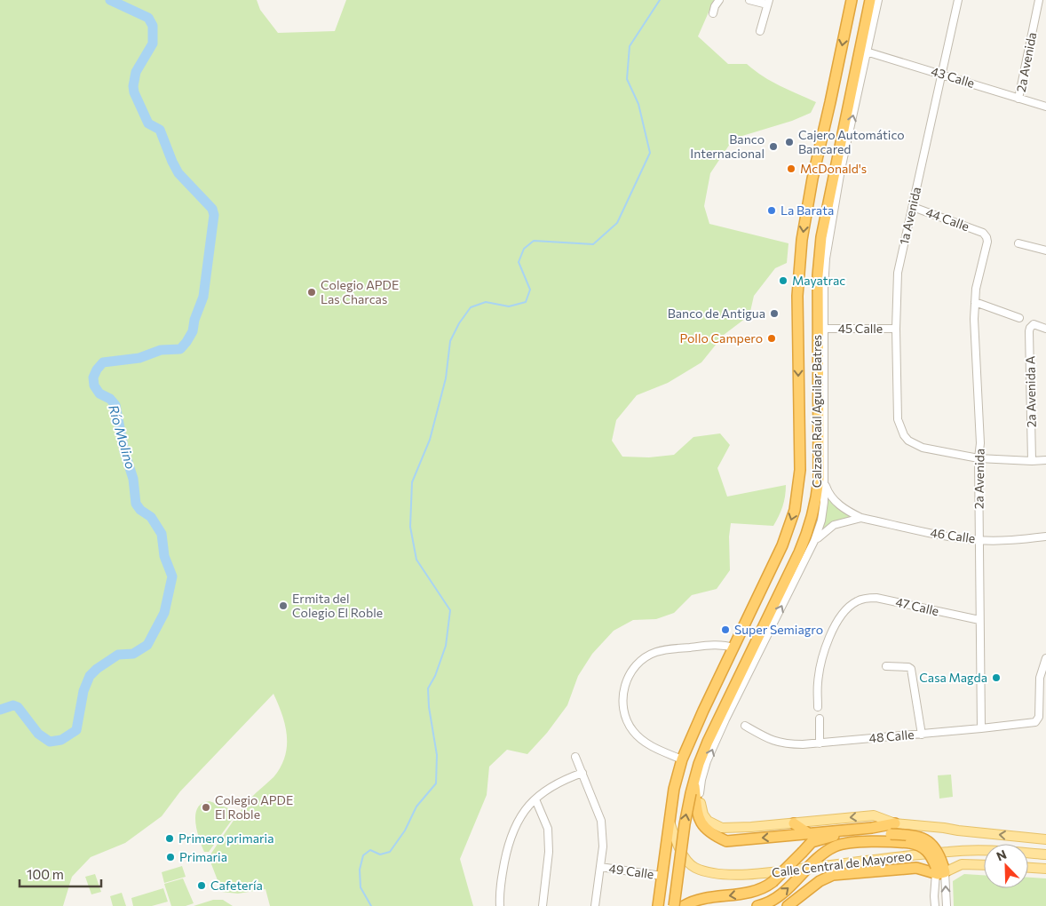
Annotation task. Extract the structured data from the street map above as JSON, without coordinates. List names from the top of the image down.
{
  "streets": {
    "highway": ["Calzada Raúl Aguilar Batres"],
    "main road": ["Calle Central de Mayoreo"],
    "street": [
      "2a Avenida",
      "43 Calle",
      "1a Avenida",
      "44 Calle",
      "45 Calle",
      "2a Avenida A",
      "46 Calle",
      "47 Calle",
      "48 Calle",
      "49 Calle"
    ]
  },
  "crossings": [
    ["2a Avenida", "43 Calle"],
    ["2a Avenida", "1a Avenida"],
    ["2a Avenida", "44 Calle"],
    ["2a Avenida", "46 Calle"],
    ["2a Avenida", "47 Calle"],
    ["2a Avenida", "48 Calle"],
    ["43 Calle", "1a Avenida"],
    ["43 Calle", "Calzada Raúl Aguilar Batres"],
    ["1a Avenida", "44 Calle"],
    ["1a Avenida", "45 Calle"],
    ["Calzada Raúl Aguilar Batres", "Calle Central de Mayoreo"],
    ["Calzada Raúl Aguilar Batres", "49 Calle"]
  ],
  "water": ["Río Molino"],
  "places": [
    "Cajero Automático Bancared",
    "Banco Internacional",
    "McDonald's",
    "La Barata",
    "Mayatrac",
    "Colegio APDE Las Charcas",
    "Banco de Antigua",
    "Pollo Campero",
    "Ermita del Colegio El Roble",
    "Super Semiagro",
    "Casa Magda",
    "Colegio APDE El Roble",
    "Primero primaria",
    "Primaria",
    "Cafetería"
  ],
  "scale_bar": "100 m",
  "north": "top left"
}
